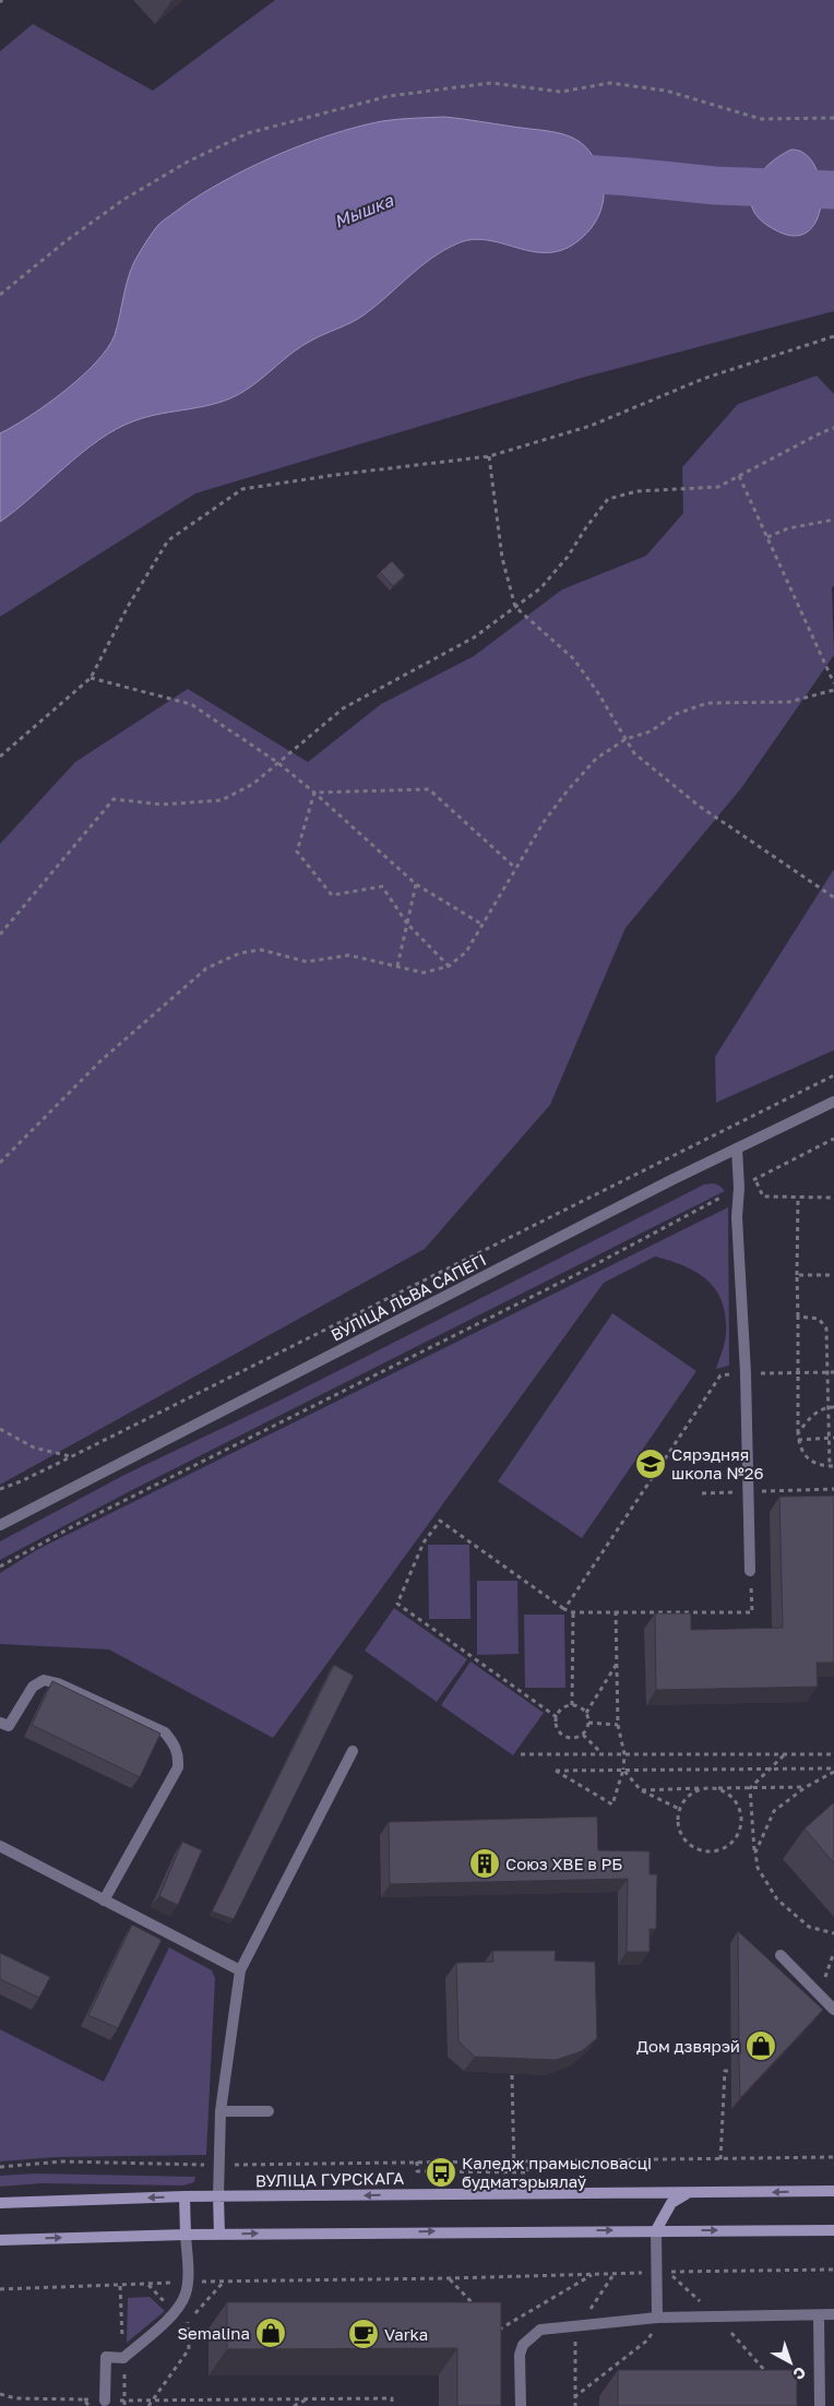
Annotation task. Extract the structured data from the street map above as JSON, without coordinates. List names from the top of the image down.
{
  "streets": {
    "main road": ["ВУЛІЦА ГУРСКАГА"],
    "street": ["ВУЛІЦА ЛЬВА САПЕГІ"]
  },
  "water": ["Мышка"],
  "places": {
    "school or university": ["Сярэдняя школа №26"],
    "building": ["Союз ХВЕ в РБ"],
    "shop": ["Дом дзвярэй", "Semalina"],
    "bus stop": ["Каледж прамысловасці будматэрыялаў"],
    "cafe": ["Varka"]
  },
  "north": "bottom right"
}
